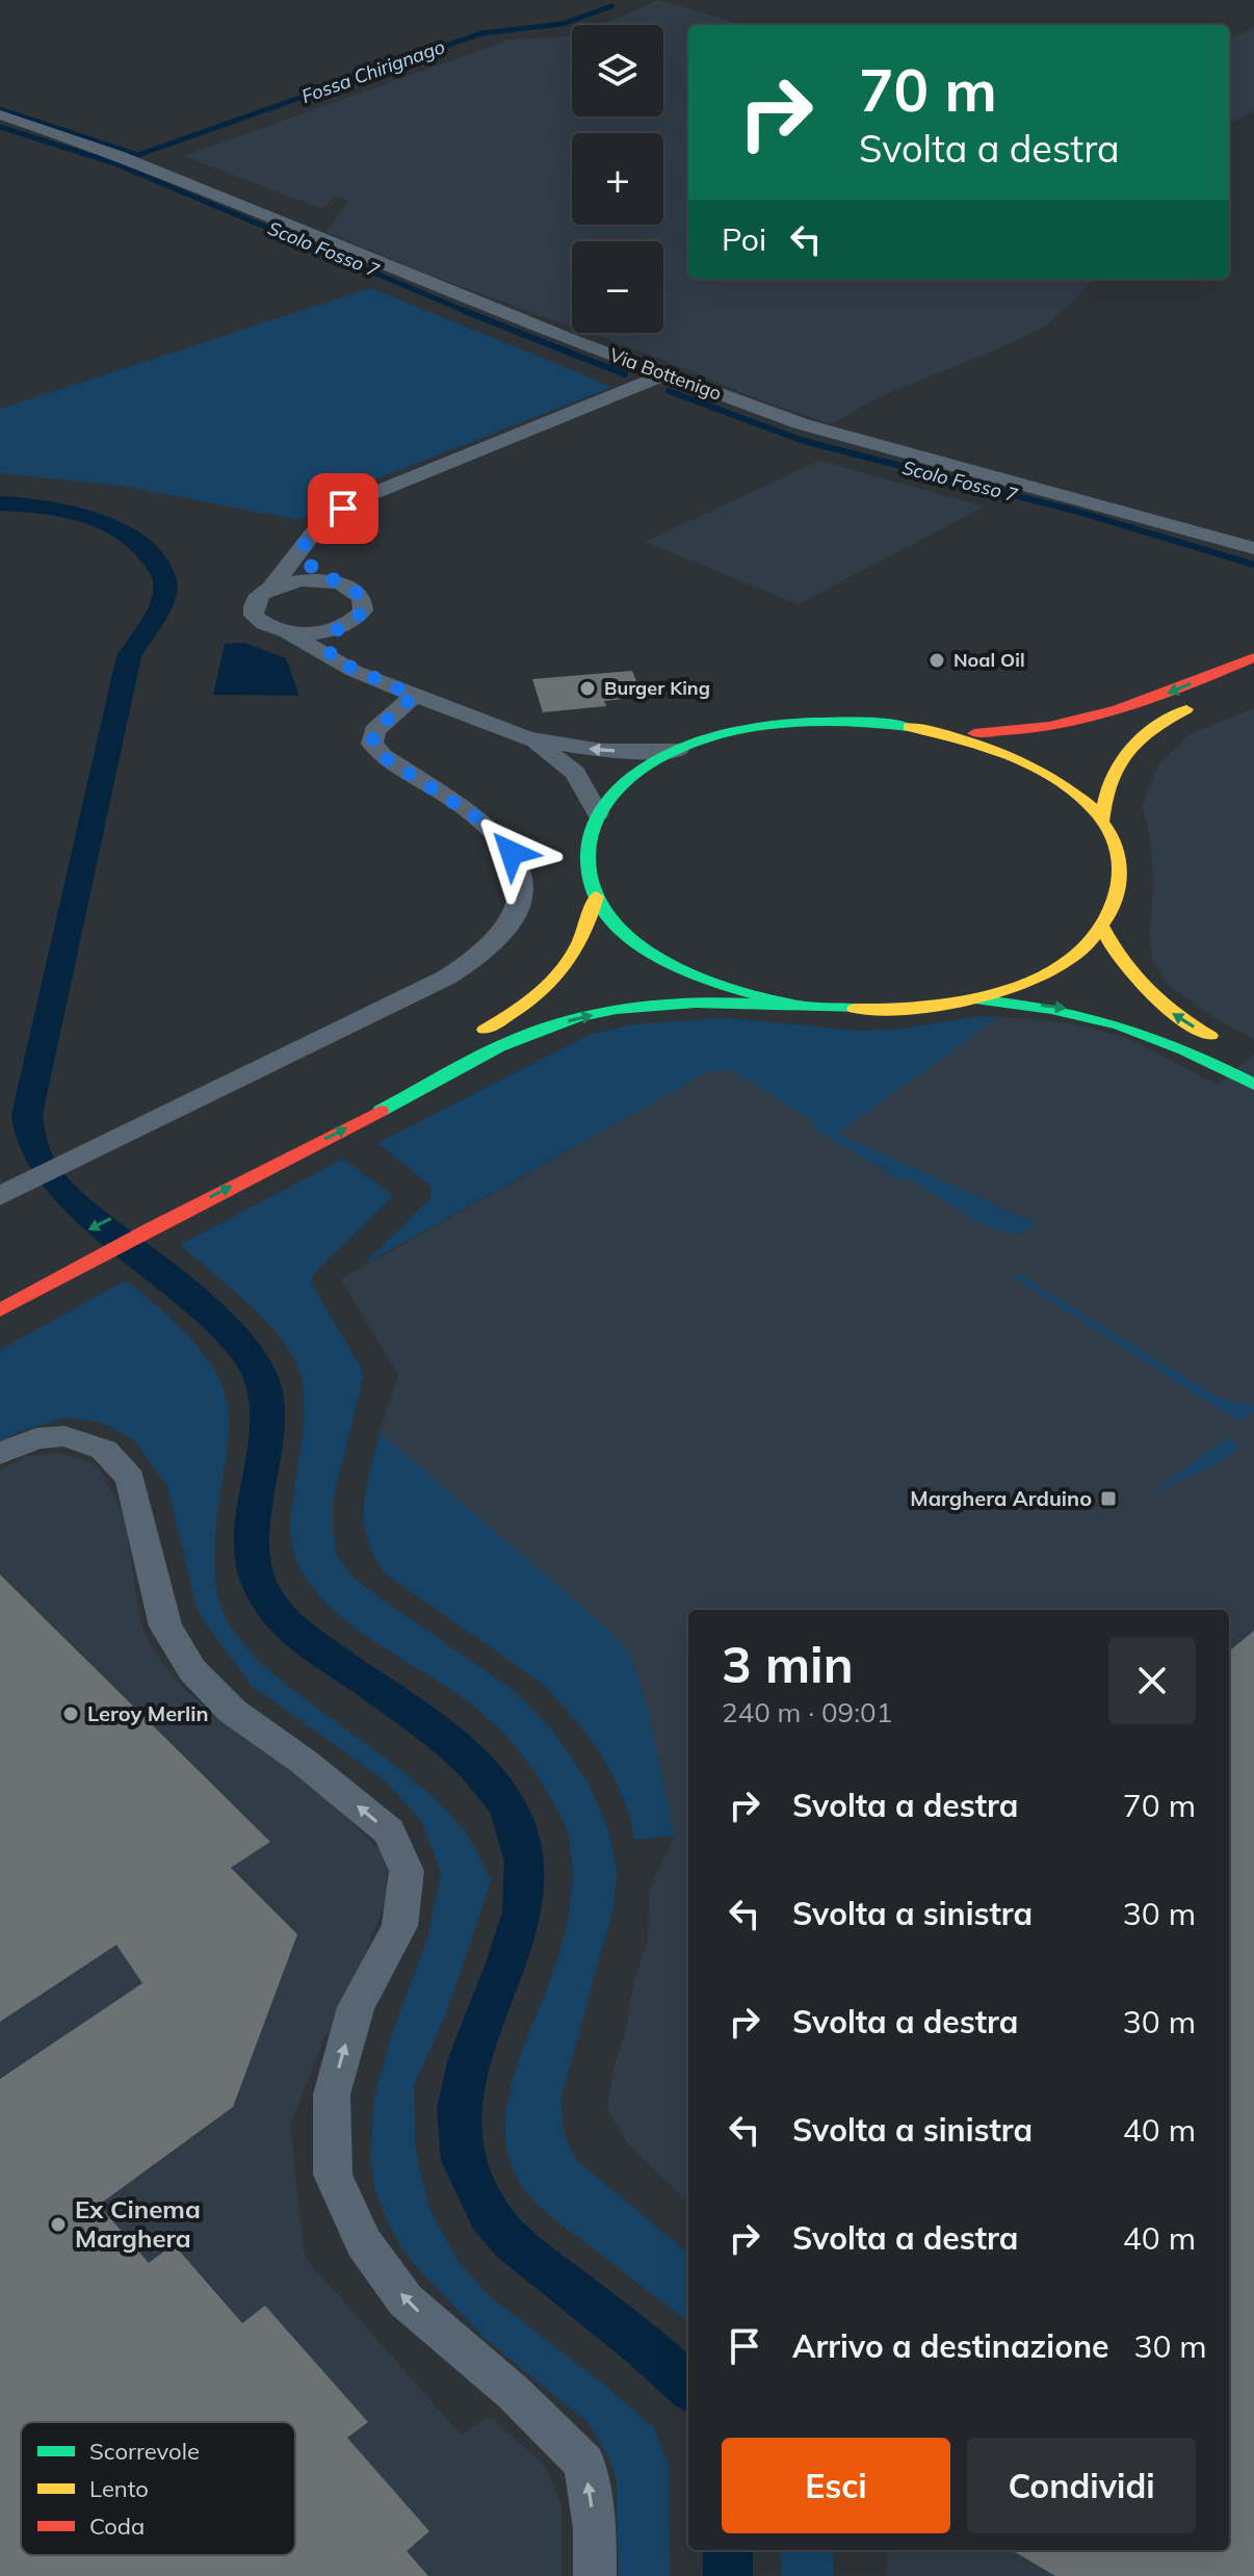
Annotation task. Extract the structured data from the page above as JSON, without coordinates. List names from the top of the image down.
{
  "streets": {
    "street": ["Via Bottenigo"]
  },
  "water": ["Fossa Chirignago", "Scolo Fosso 7"],
  "places": {
    "other": [
      "Noal Oil",
      "Burger King",
      "Leroy Merlin",
      "Ex Cinema Marghera"
    ],
    "transit": ["Marghera Arduino"]
  },
  "legend": ["Scorrevole", "Lento", "Coda"],
  "page": {
    "map_buttons": ["+", "−"],
    "turn": ["70 m", "Svolta a destra"],
    "then": "Poi",
    "heading": ["3 min", "240 m · 09:01"],
    "list": [
      {
        "name": "Svolta a destra",
        "value": "70 m"
      },
      {
        "name": "Svolta a sinistra",
        "value": "30 m"
      },
      {
        "name": "Svolta a destra",
        "value": "30 m"
      },
      {
        "name": "Svolta a sinistra",
        "value": "40 m"
      },
      {
        "name": "Svolta a destra",
        "value": "40 m"
      },
      {
        "name": "Arrivo a destinazione",
        "value": "30 m"
      }
    ],
    "buttons": ["Esci", "Condividi"]
  }
}
